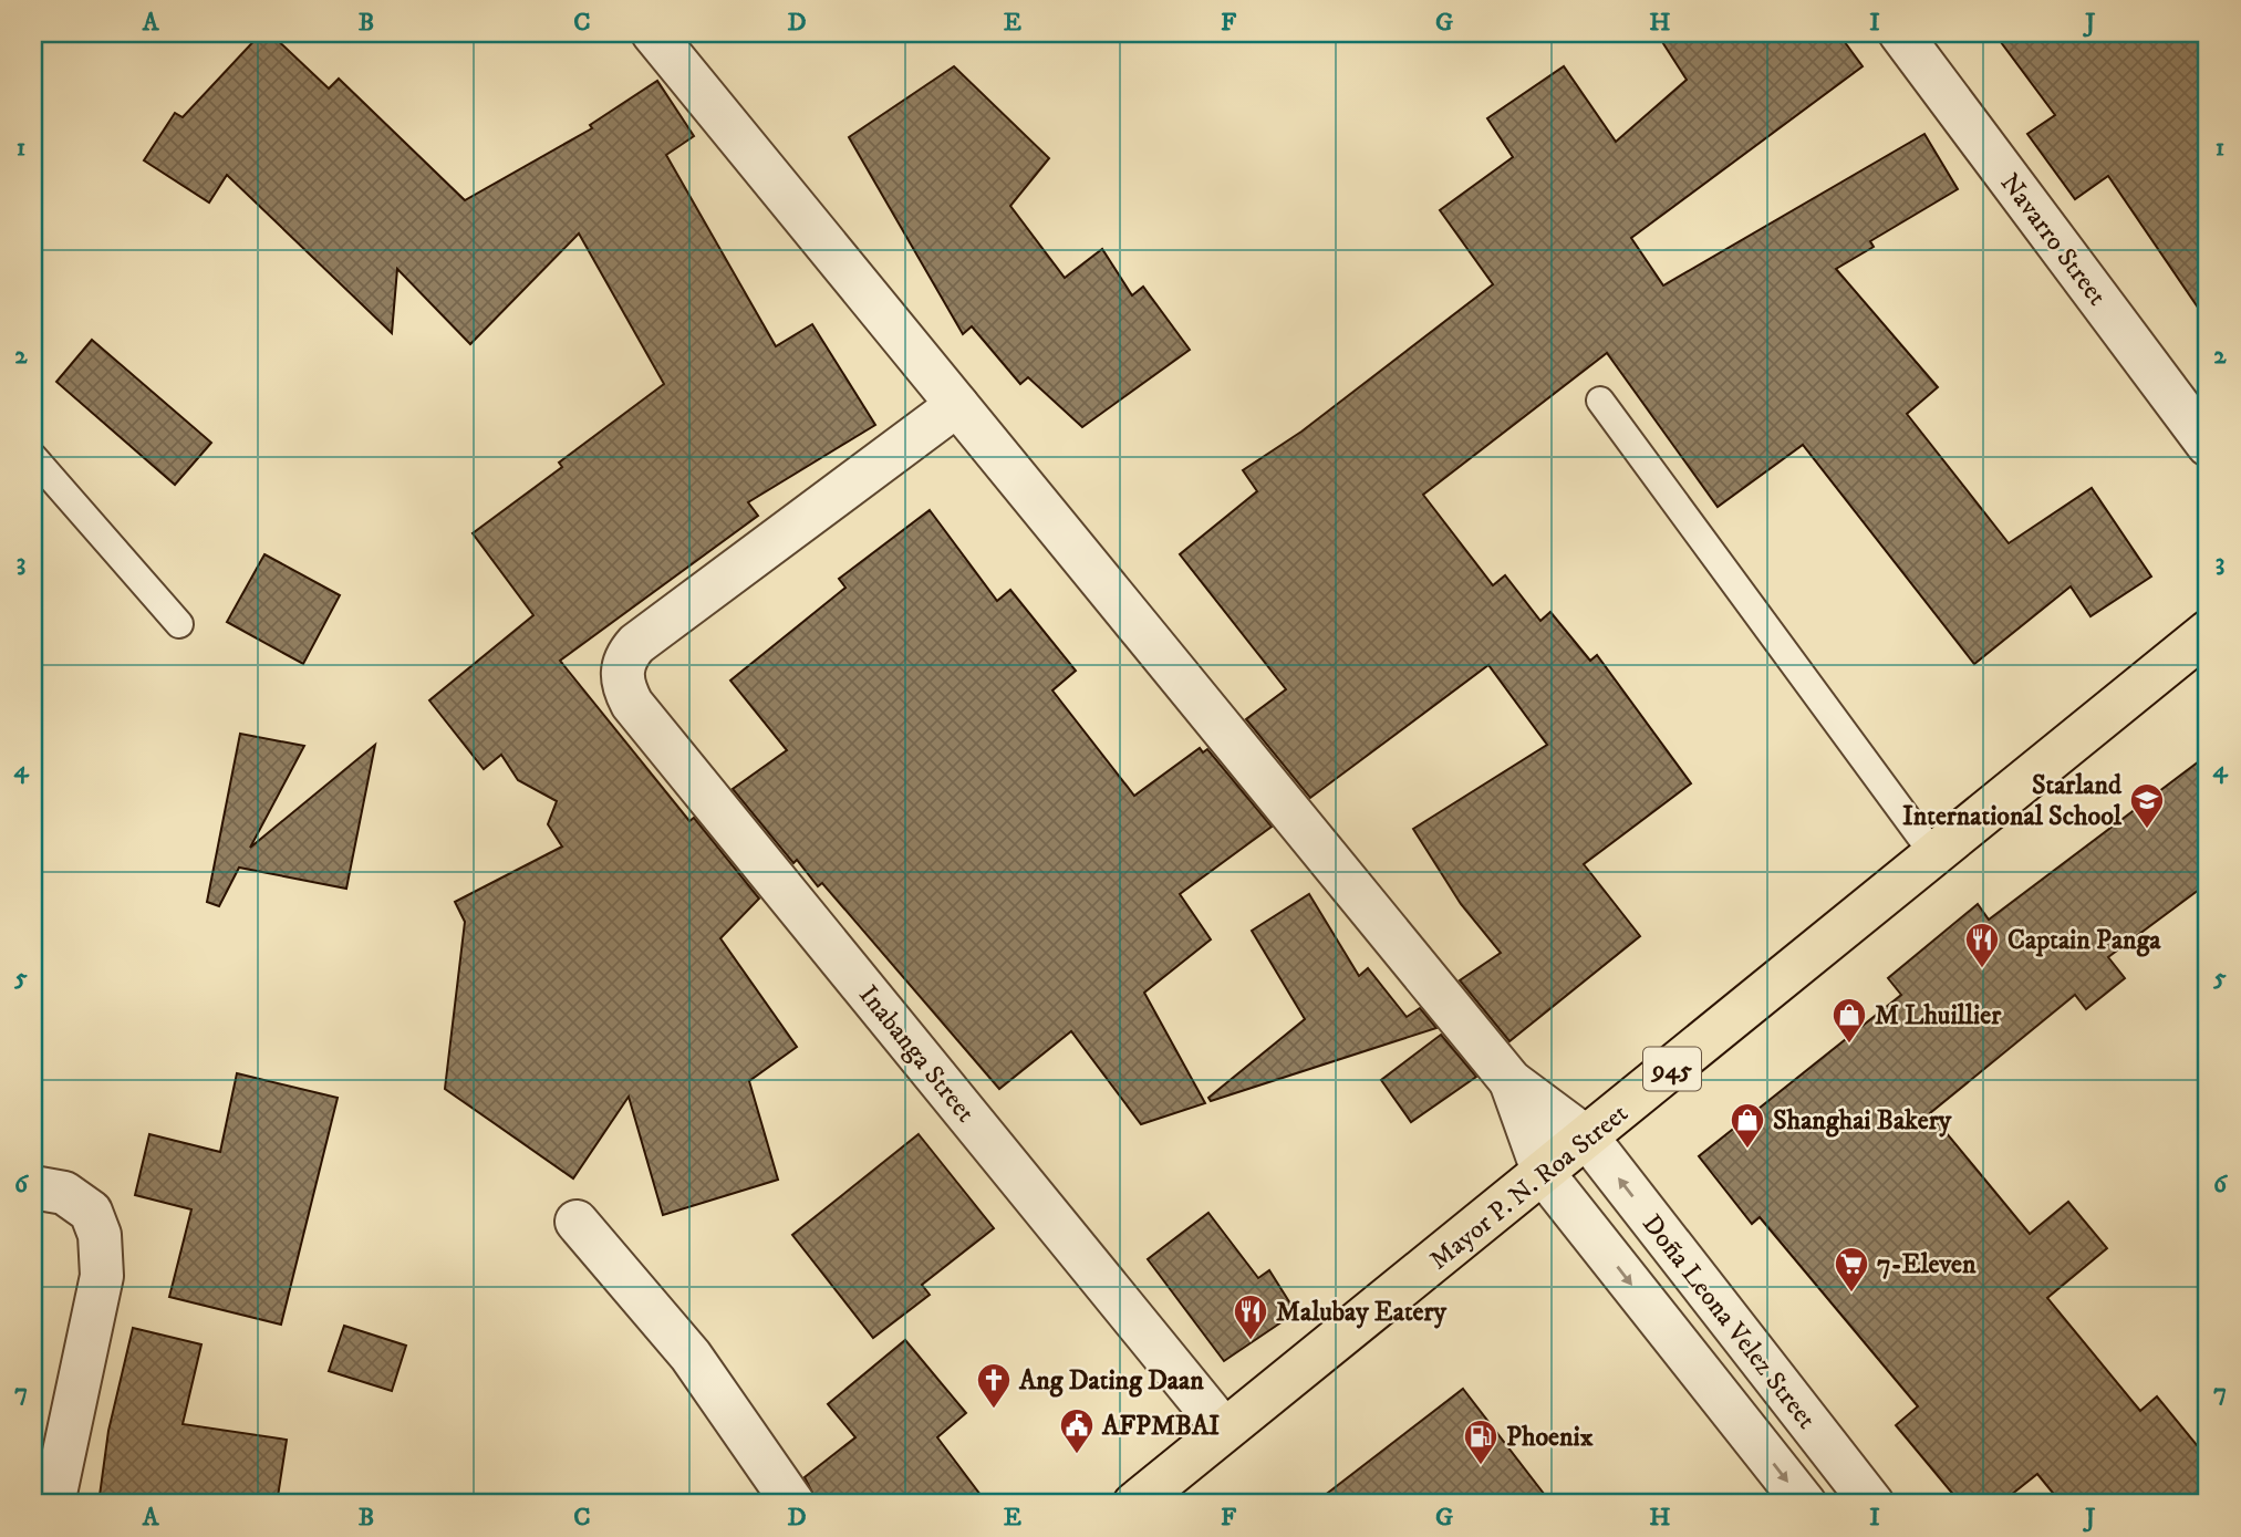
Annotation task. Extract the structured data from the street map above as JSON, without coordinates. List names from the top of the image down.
{
  "streets": {
    "main road": ["945", "Mayor P. N. Roa Street"],
    "street": ["Navarro Street", "Inabanga Street", "Doña Leona Velez Street"]
  },
  "crossings": [
    ["Inabanga Street", "Mayor P. N. Roa Street"],
    ["Mayor P. N. Roa Street", "Doña Leona Velez Street"]
  ],
  "places": {
    "school or university": ["Starland International School"],
    "restaurant": ["Captain Panga", "Malubay Eatery"],
    "shop": ["M Lhuillier", "Shanghai Bakery"],
    "supermarket": ["7-Eleven"],
    "church": ["Ang Dating Daan"],
    "public building": ["AFPMBAI"],
    "fuel station": ["Phoenix"]
  },
  "grid": {
    "columns": [
      "A",
      "B",
      "C",
      "D",
      "E",
      "F",
      "G",
      "H",
      "I",
      "J"
    ],
    "rows": [
      "1",
      "2",
      "3",
      "4",
      "5",
      "6",
      "7"
    ]
  }
}
